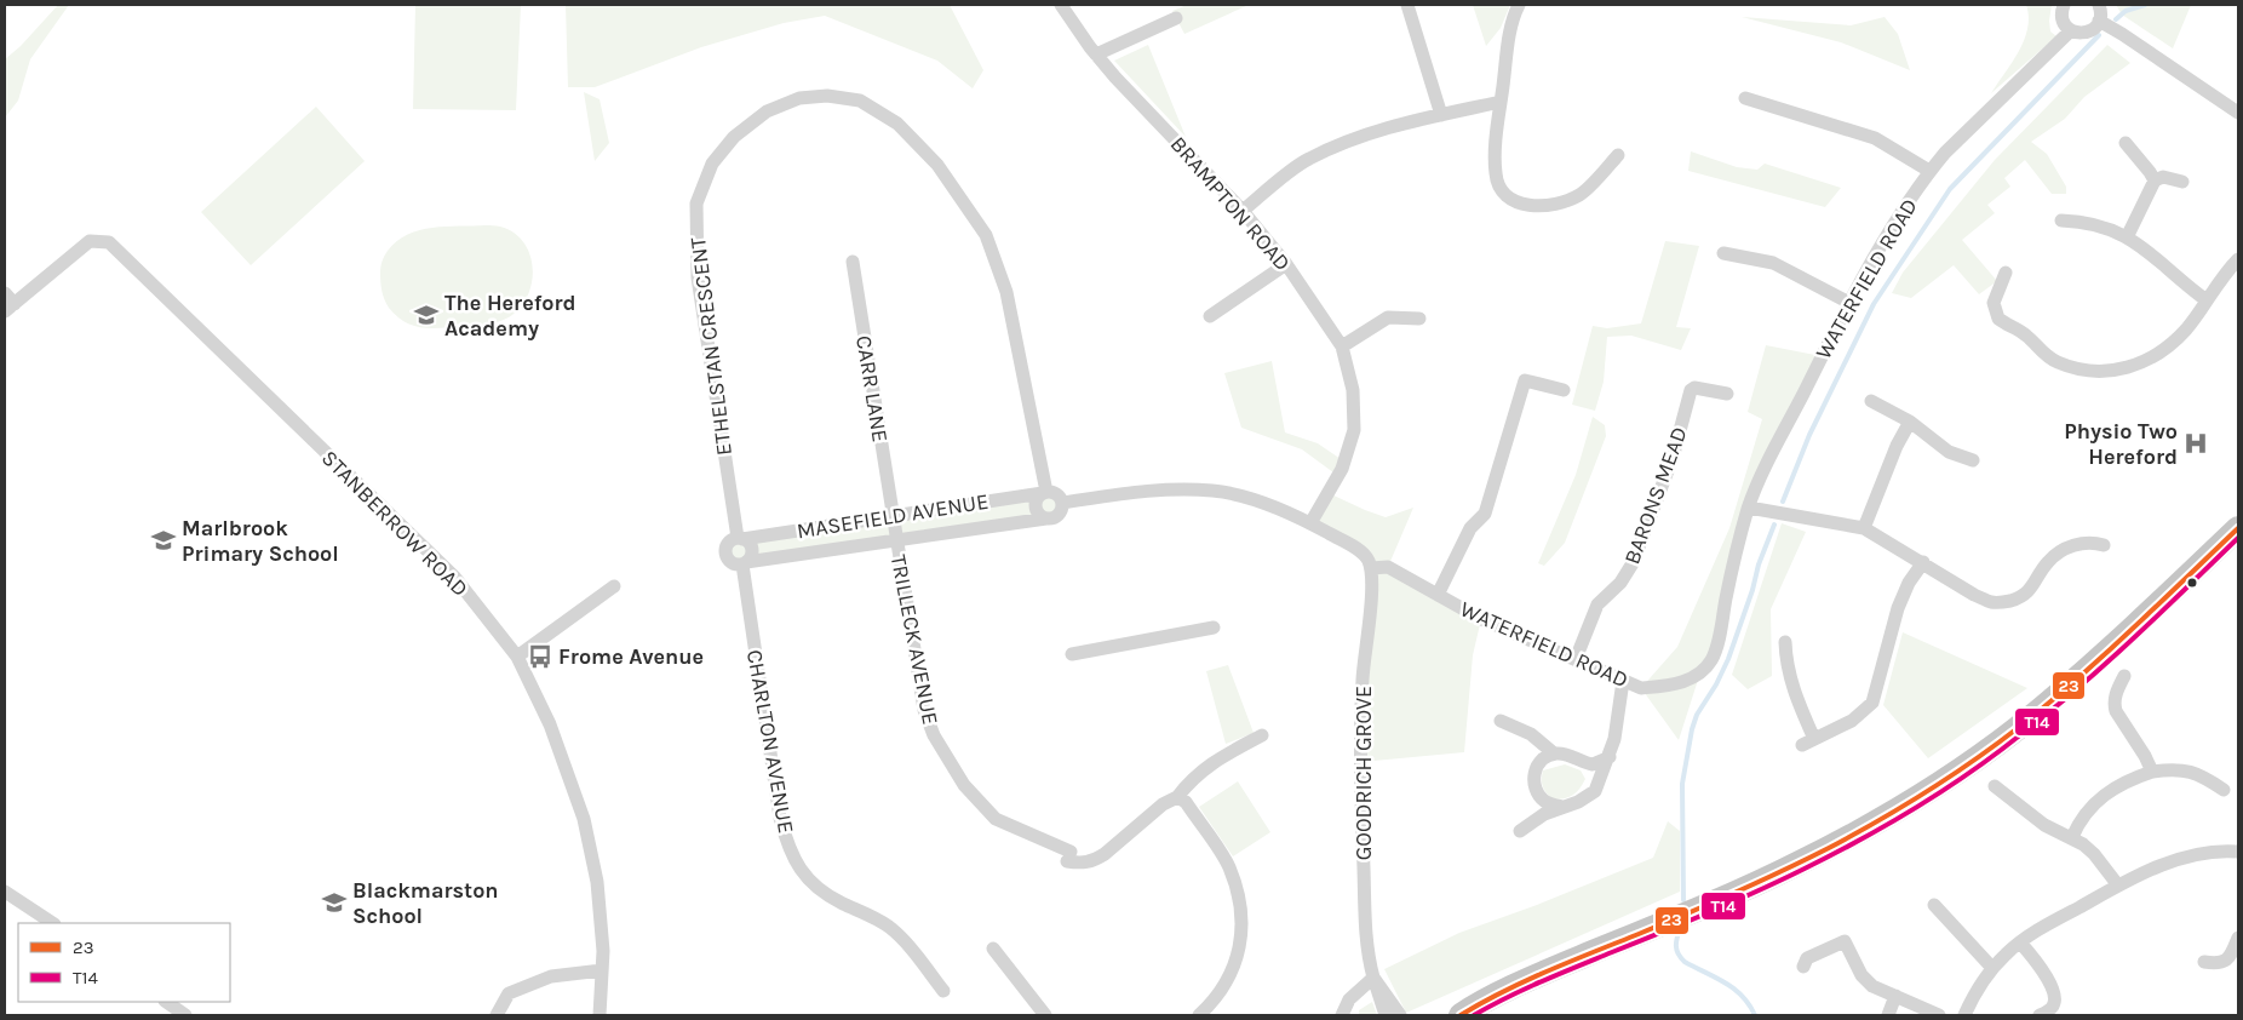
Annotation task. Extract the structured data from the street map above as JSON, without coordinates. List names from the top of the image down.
{
  "streets": {
    "street": [
      "BRAMPTON ROAD",
      "WATERFIELD ROAD",
      "ETHELSTAN CRESCENT",
      "CARR LANE",
      "BARONS MEAD",
      "MASEFIELD AVENUE",
      "STANBERROW ROAD",
      "TRILLECK AVENUE",
      "CHARLTON AVENUE",
      "GOODRICH GROVE"
    ]
  },
  "crossings": [
    ["WATERFIELD ROAD", "BARONS MEAD"],
    ["WATERFIELD ROAD", "GOODRICH GROVE"],
    ["ETHELSTAN CRESCENT", "MASEFIELD AVENUE"],
    ["ETHELSTAN CRESCENT", "CHARLTON AVENUE"],
    ["CARR LANE", "MASEFIELD AVENUE"],
    ["CARR LANE", "TRILLECK AVENUE"],
    ["MASEFIELD AVENUE", "TRILLECK AVENUE"],
    ["MASEFIELD AVENUE", "CHARLTON AVENUE"]
  ],
  "places": {
    "school or university": ["The Hereford Academy", "Marlbrook Primary School", "Blackmarston School"],
    "hospital": ["Physio Two Hereford"],
    "bus stop": ["Frome Avenue"]
  },
  "lines": ["transit line 23", "transit line T14"],
  "legend": ["23", "T14"]
}
